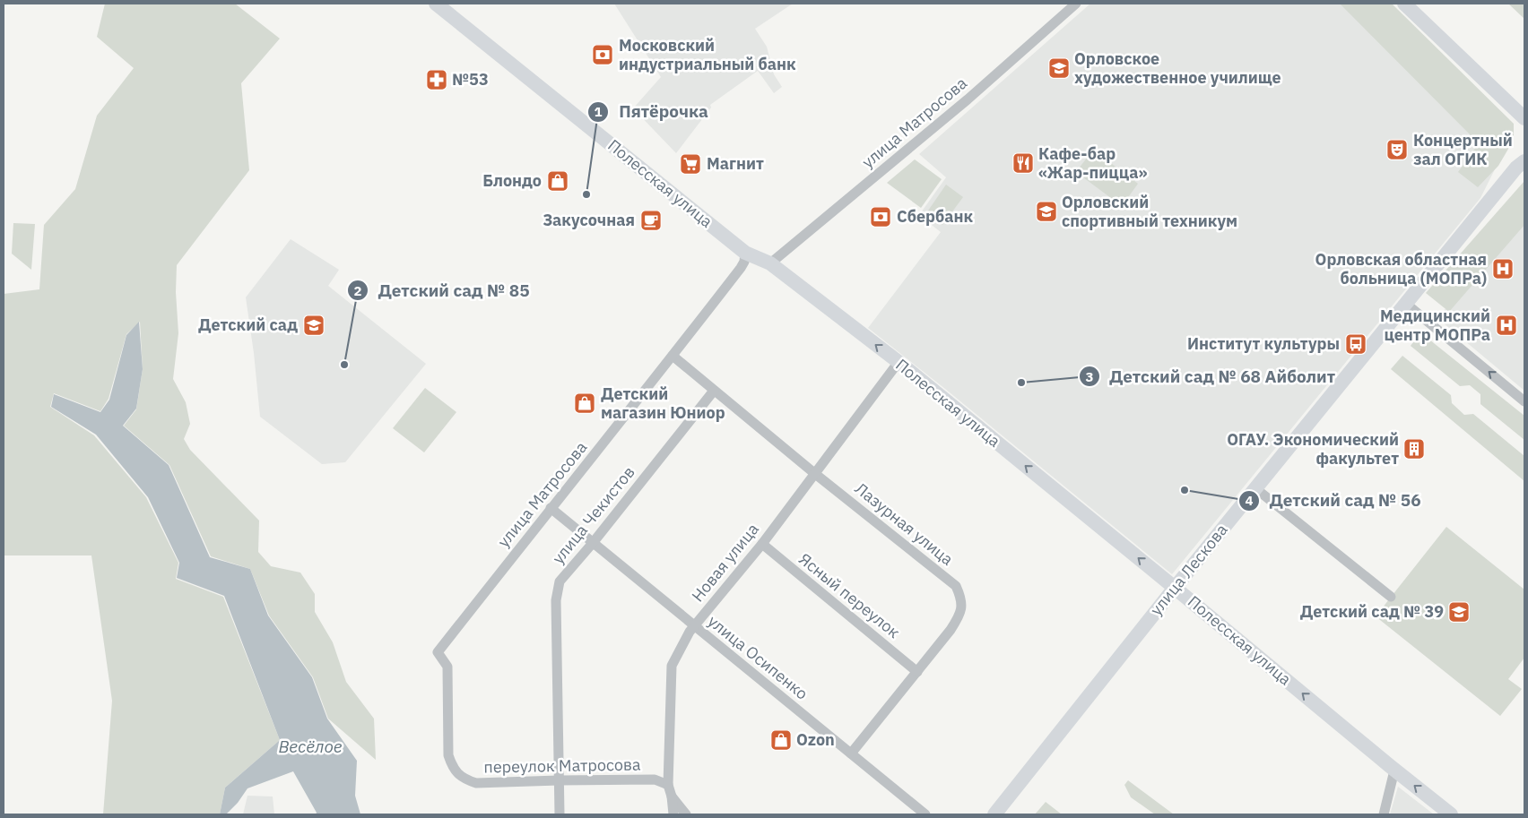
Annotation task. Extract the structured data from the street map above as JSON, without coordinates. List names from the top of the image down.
{
  "streets": {
    "main road": ["Полесская улица", "улица Лескова"],
    "street": [
      "улица Матросова",
      "улица Чекистов",
      "Лазурная улица",
      "Новая улица",
      "Ясный переулок",
      "улица Осипенко",
      "переулок Матросова"
    ]
  },
  "crossings": [
    ["улица Матросова", "Полесская улица"],
    ["улица Матросова", "Лазурная улица"],
    ["улица Матросова", "улица Осипенко"],
    ["улица Матросова", "переулок Матросова"],
    ["Полесская улица", "Новая улица"],
    ["Полесская улица", "улица Лескова"],
    ["улица Чекистов", "Лазурная улица"],
    ["улица Чекистов", "улица Осипенко"],
    ["улица Чекистов", "переулок Матросова"],
    ["Лазурная улица", "Новая улица"],
    ["Лазурная улица", "Ясный переулок"],
    ["Лазурная улица", "улица Осипенко"],
    ["Новая улица", "Ясный переулок"],
    ["Новая улица", "улица Осипенко"],
    ["Новая улица", "переулок Матросова"]
  ],
  "one_way": ["Полесская улица"],
  "water": ["Весёлое"],
  "places": {
    "bank": ["Московский индустриальный банк", "Сбербанк"],
    "school or university": [
      "Орловское художественное училище",
      "Орловский спортивный техникум",
      "Детский сад",
      "Детский сад № 39"
    ],
    "pharmacy": ["№53"],
    "theatre": ["Концертный зал ОГИК"],
    "restaurant": ["Кафе-бар «Жар-пицца»"],
    "supermarket": ["Магнит"],
    "shop": ["Блондо", "Детский магазин Юниор", "Ozon"],
    "other": [
      "Пятёрочка",
      "Детский сад № 85",
      "Детский сад № 68 Айболит",
      "Детский сад № 56"
    ],
    "cafe": ["Закусочная"],
    "hospital": ["Орловская областная больница (МОПРа)", "Медицинский центр МОПРа"],
    "bus stop": ["Институт культуры"],
    "building": ["ОГАУ. Экономический факультет"]
  }
}
